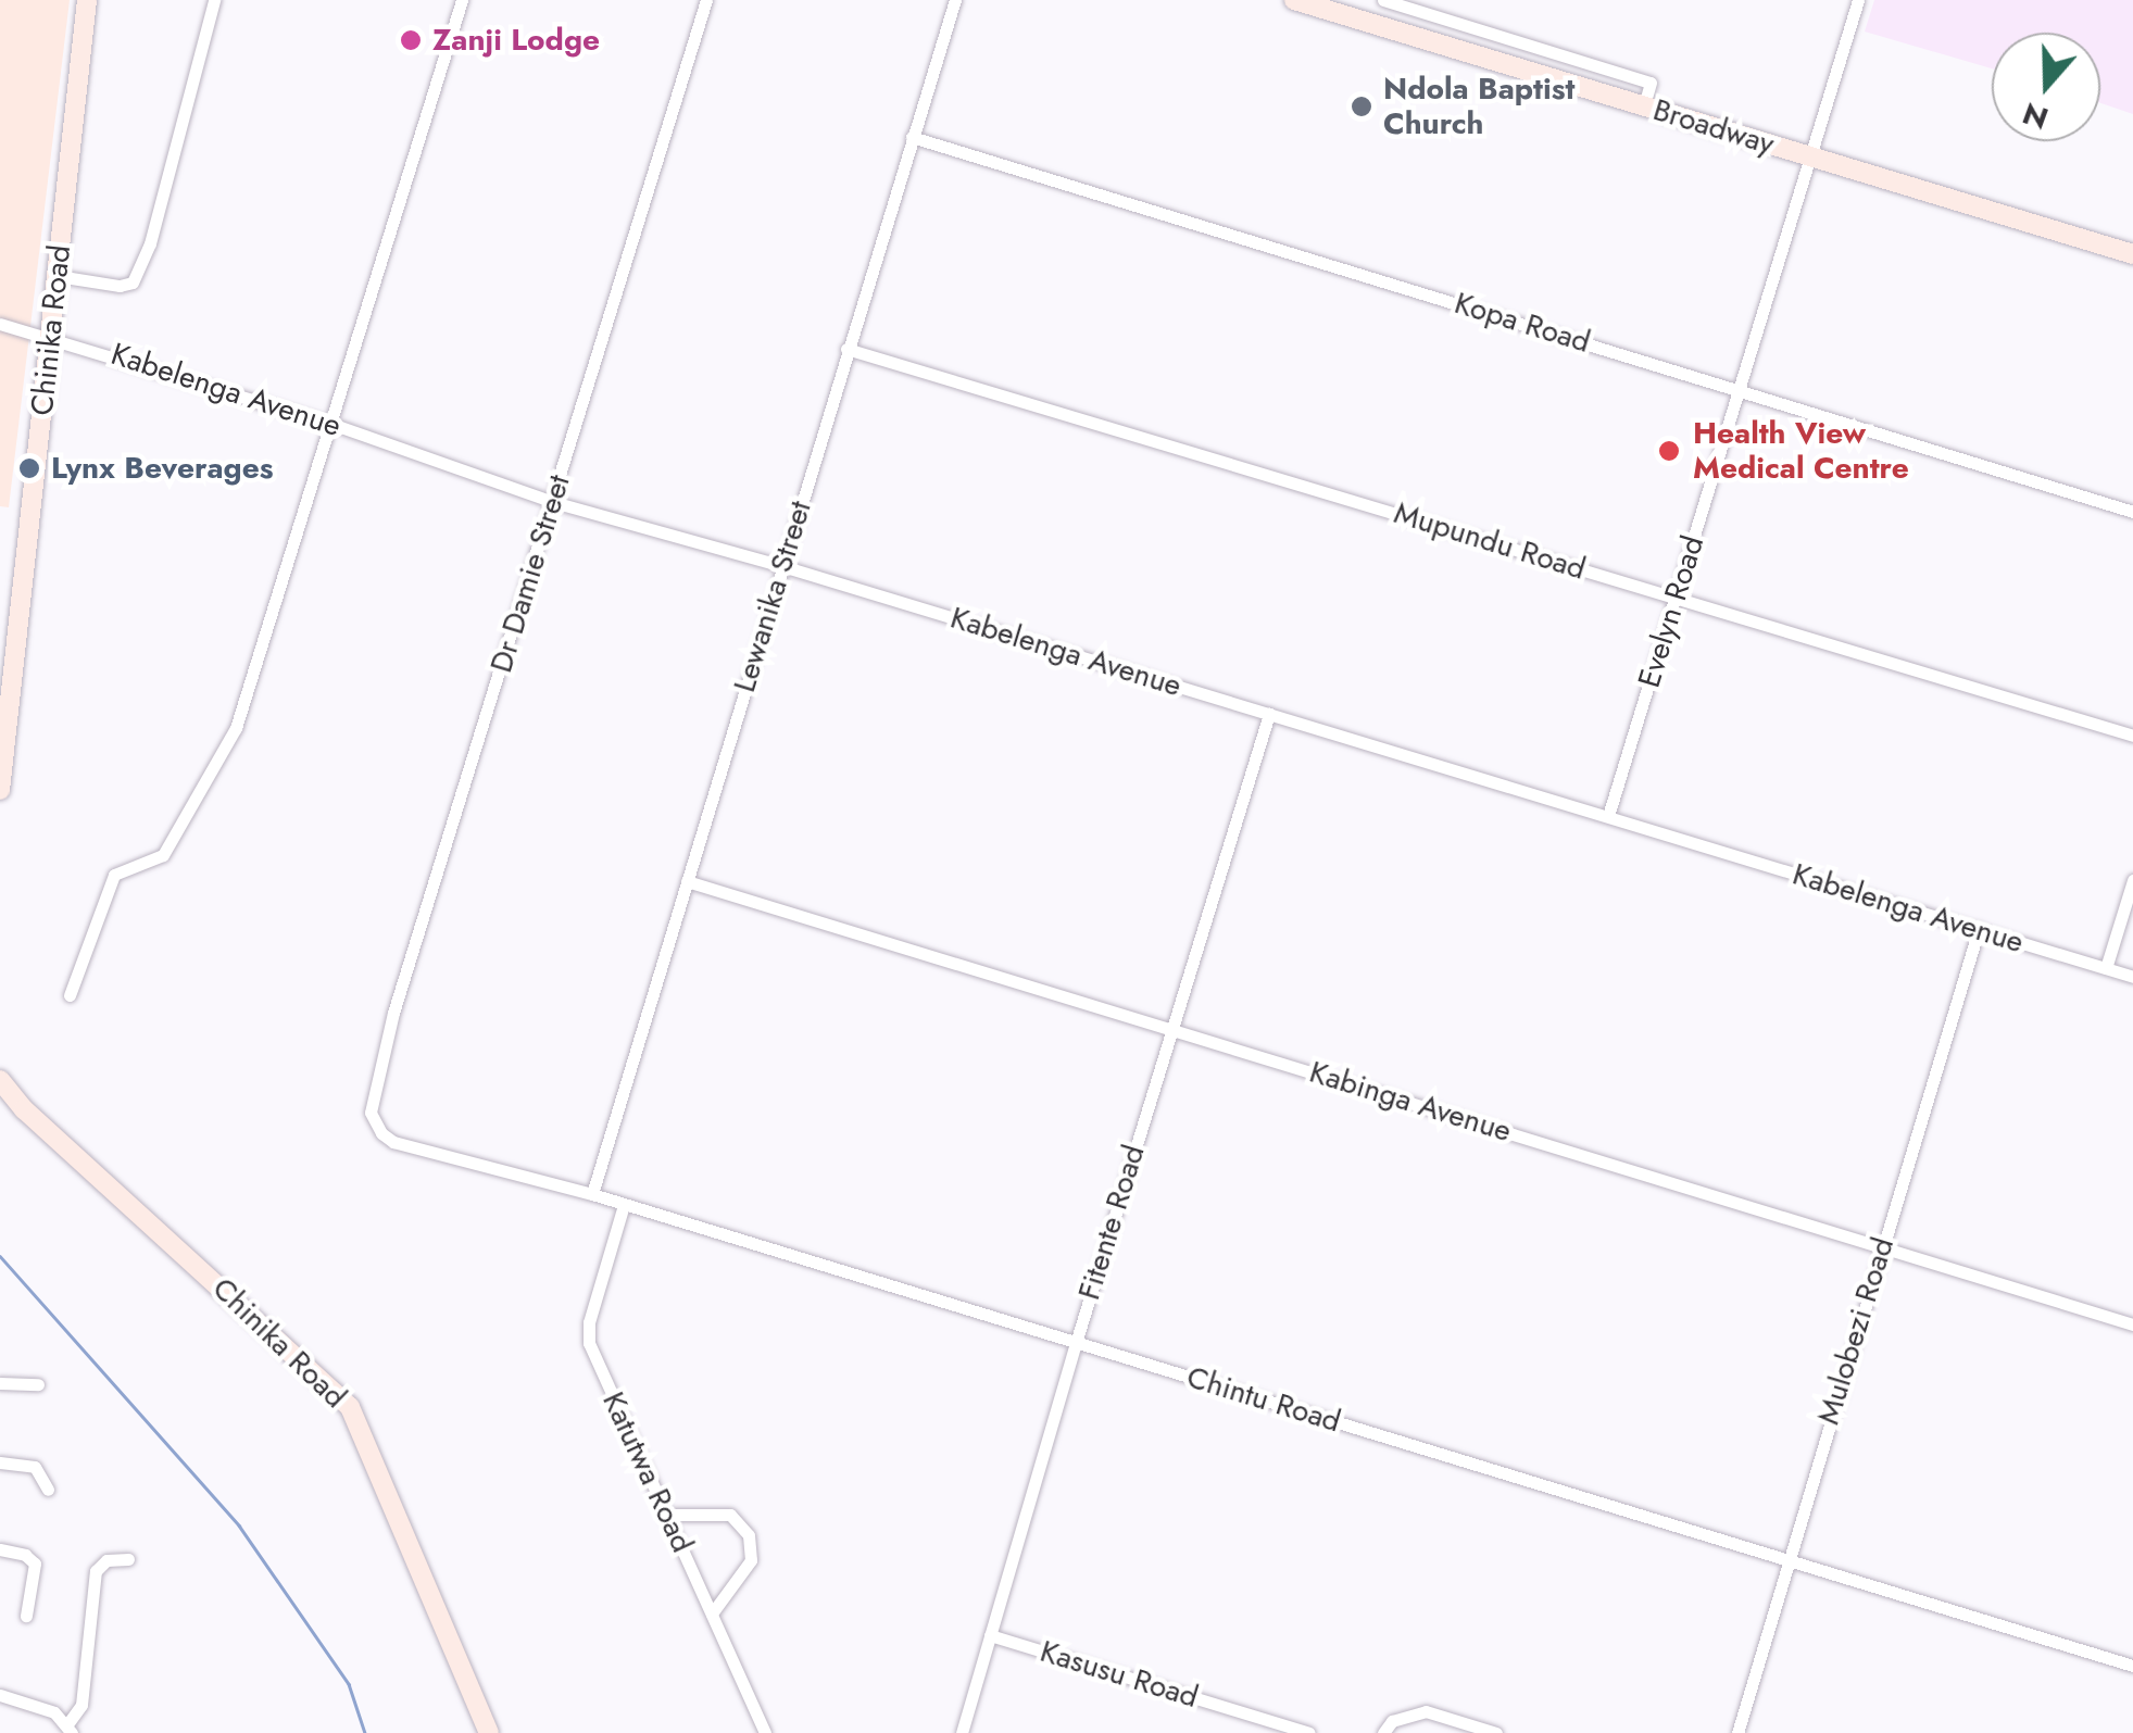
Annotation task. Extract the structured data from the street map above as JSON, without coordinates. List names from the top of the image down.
{
  "streets": {
    "main road": ["Broadway", "Chinika Road"],
    "street": [
      "Kopa Road",
      "Kabelenga Avenue",
      "Mupundu Road",
      "Dr Damie Street",
      "Lewanika Street",
      "Evelyn Road",
      "Kabinga Avenue",
      "Fitente Road",
      "Mulobezi Road",
      "Chintu Road",
      "Katutwa Road",
      "Kasusu Road"
    ]
  },
  "crossings": [
    ["Broadway", "Evelyn Road"],
    ["Kopa Road", "Lewanika Street"],
    ["Kopa Road", "Evelyn Road"],
    ["Chinika Road", "Kabelenga Avenue"],
    ["Kabelenga Avenue", "Dr Damie Street"],
    ["Kabelenga Avenue", "Lewanika Street"],
    ["Kabelenga Avenue", "Evelyn Road"],
    ["Kabelenga Avenue", "Fitente Road"],
    ["Kabelenga Avenue", "Mulobezi Road"],
    ["Mupundu Road", "Lewanika Street"],
    ["Mupundu Road", "Evelyn Road"],
    ["Dr Damie Street", "Chintu Road"],
    ["Lewanika Street", "Kabinga Avenue"],
    ["Lewanika Street", "Chintu Road"],
    ["Kabinga Avenue", "Fitente Road"],
    ["Kabinga Avenue", "Mulobezi Road"],
    ["Fitente Road", "Chintu Road"],
    ["Fitente Road", "Kasusu Road"],
    ["Mulobezi Road", "Chintu Road"],
    ["Chintu Road", "Katutwa Road"]
  ],
  "places": [
    "Zanji Lodge",
    "Ndola Baptist Church",
    "Health View Medical Centre",
    "Lynx Beverages"
  ],
  "north": "bottom"
}
